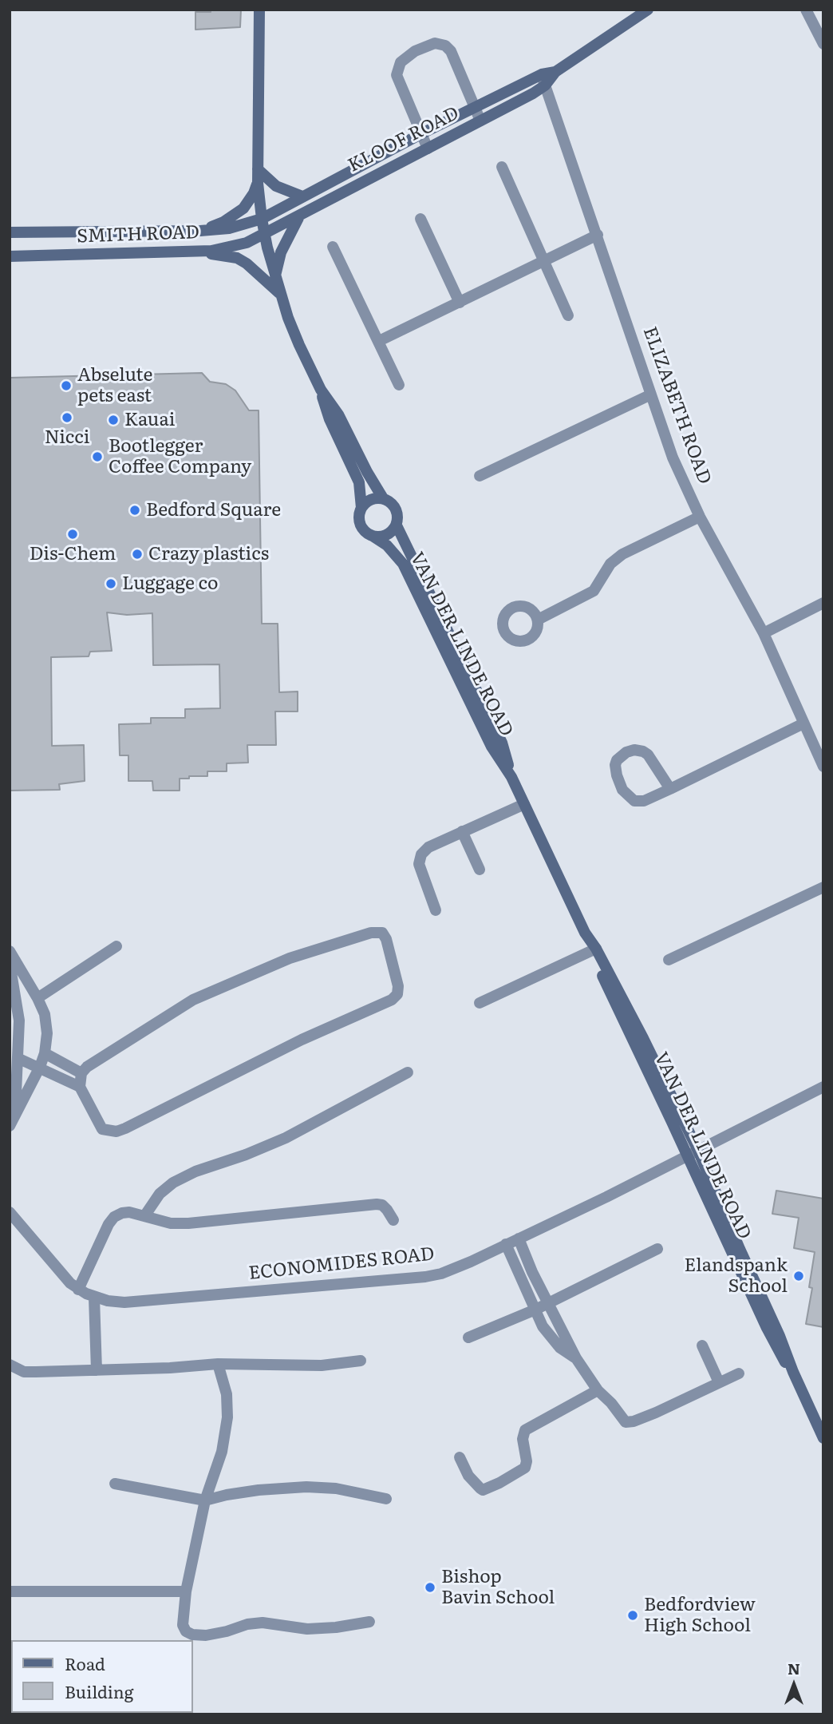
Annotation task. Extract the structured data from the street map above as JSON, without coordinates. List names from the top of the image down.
{
  "streets": {
    "main road": ["KLOOF ROAD", "SMITH ROAD", "VAN DER LINDE ROAD"],
    "street": ["ELIZABETH ROAD", "ECONOMIDES ROAD"]
  },
  "crossings": [
    ["KLOOF ROAD", "SMITH ROAD"],
    ["KLOOF ROAD", "ELIZABETH ROAD"],
    ["VAN DER LINDE ROAD", "ECONOMIDES ROAD"]
  ],
  "places": [
    "Abselute pets east",
    "Nicci",
    "Kauai",
    "Bootlegger Coffee Company",
    "Bedford Square",
    "Dis-Chem",
    "Crazy plastics",
    "Luggage co",
    "Elandspank School",
    "Bishop Bavin School",
    "Bedfordview High School"
  ],
  "legend": ["Road", "Building"],
  "north": "top"
}
